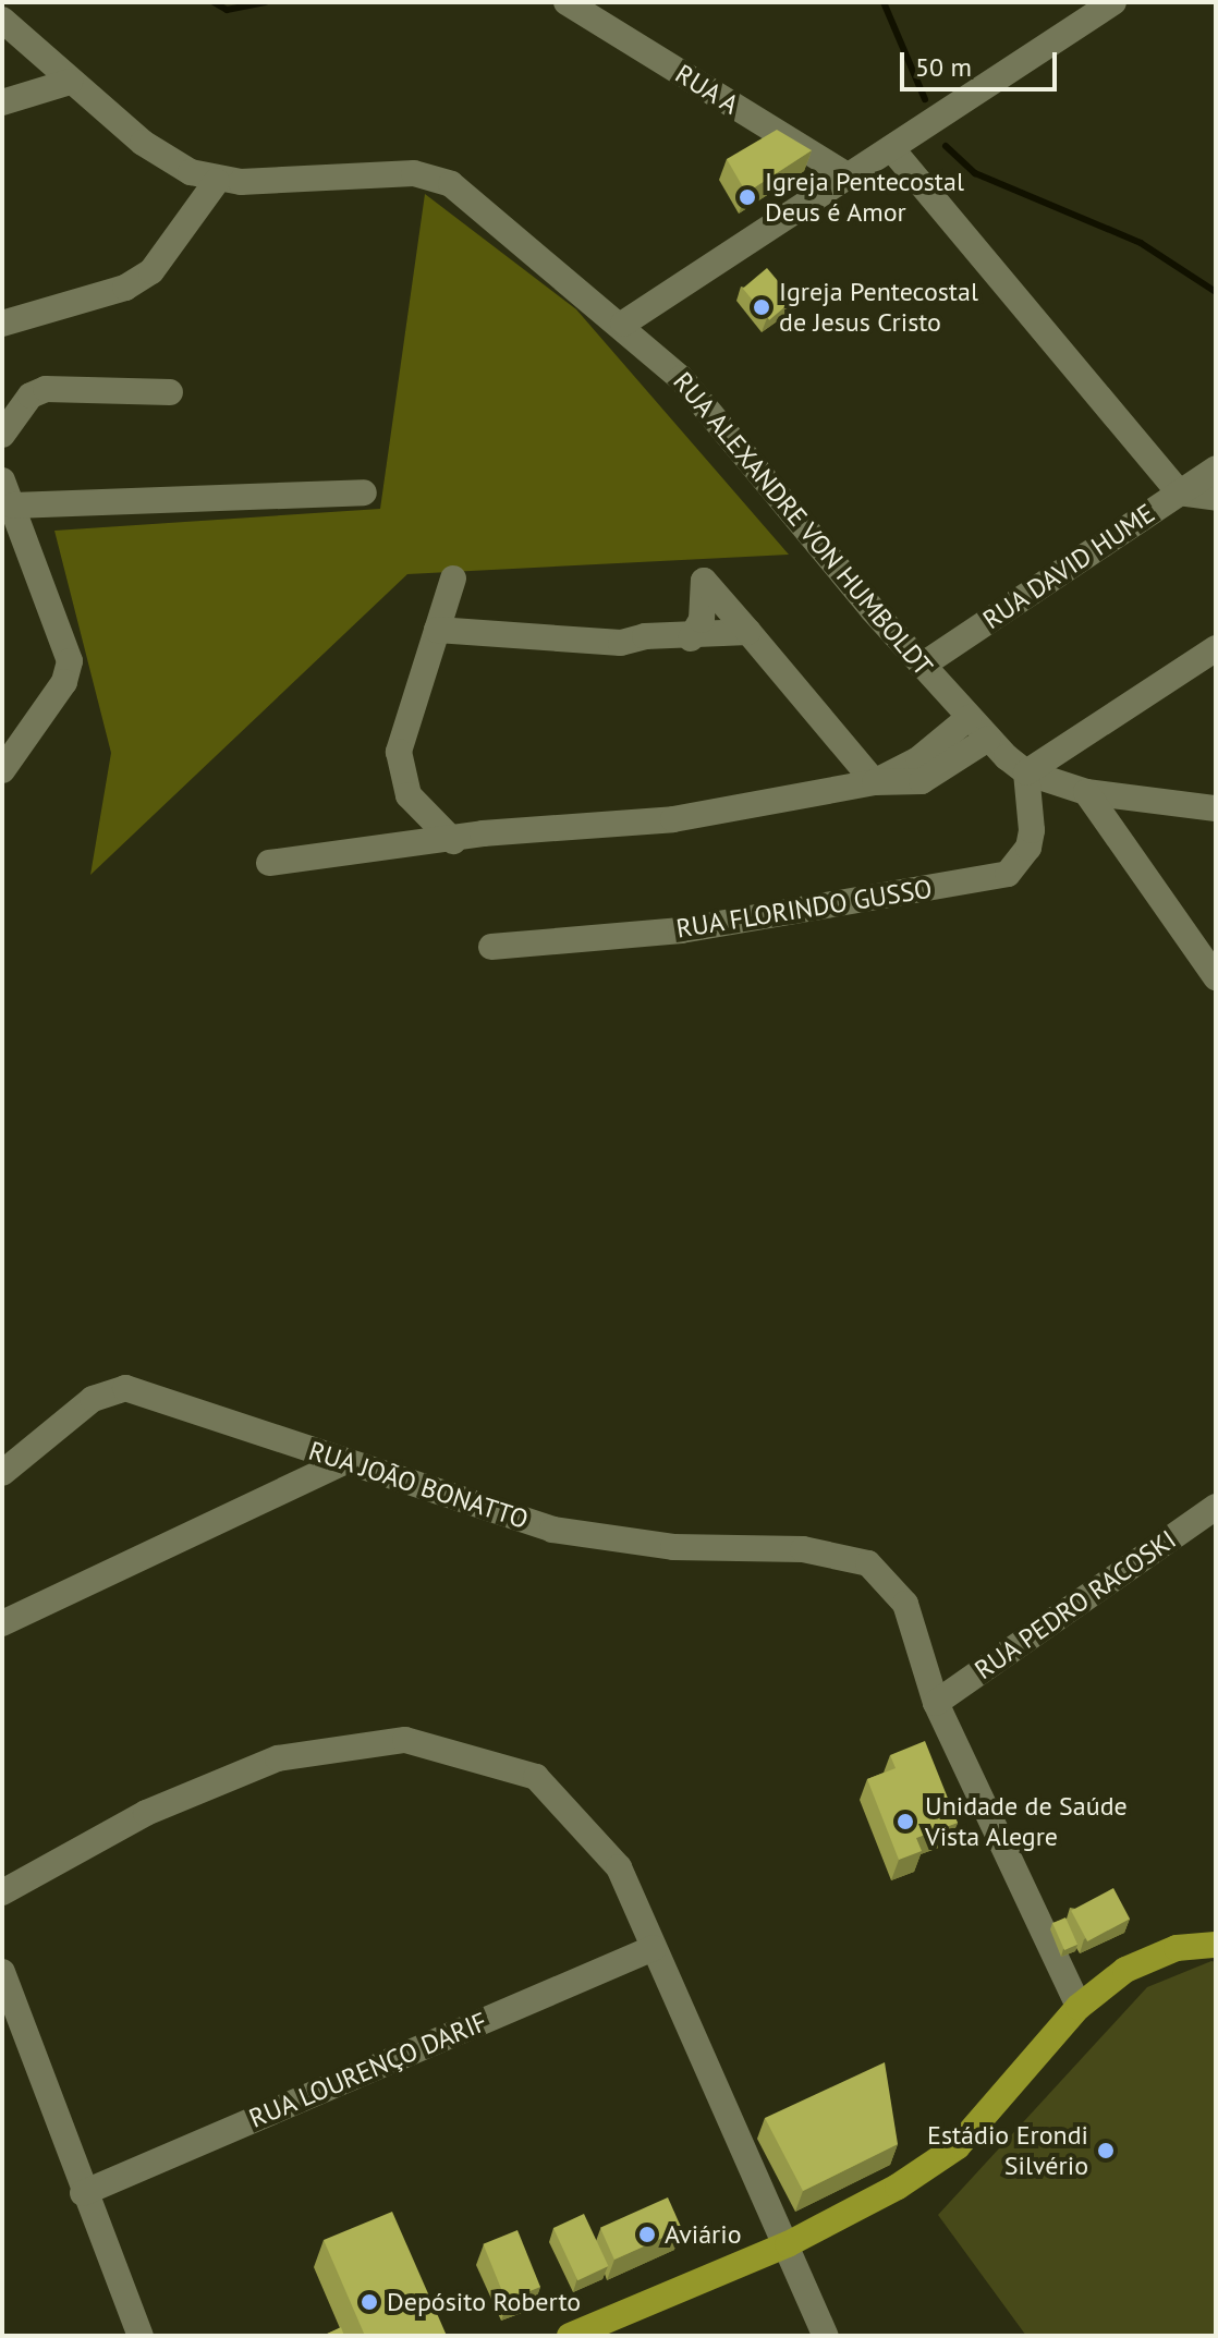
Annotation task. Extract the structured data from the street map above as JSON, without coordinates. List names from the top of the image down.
{
  "streets": {
    "street": [
      "RUA A",
      "RUA ALEXANDRE VON HUMBOLDT",
      "RUA DAVID HUME",
      "RUA FLORINDO GUSSO",
      "RUA JOÃO BONATTO",
      "RUA PEDRO RACOSKI",
      "RUA LOURENÇO DARIF"
    ]
  },
  "crossings": [
    ["RUA ALEXANDRE VON HUMBOLDT", "RUA DAVID HUME"],
    ["RUA ALEXANDRE VON HUMBOLDT", "RUA FLORINDO GUSSO"],
    ["RUA JOÃO BONATTO", "RUA PEDRO RACOSKI"]
  ],
  "places": [
    "Igreja Pentecostal Deus é Amor",
    "Igreja Pentecostal de Jesus Cristo",
    "Unidade de Saúde Vista Alegre",
    "Estádio Erondi Silvério",
    "Aviário",
    "Depósito Roberto"
  ],
  "scale_bar": "50 m"
}
